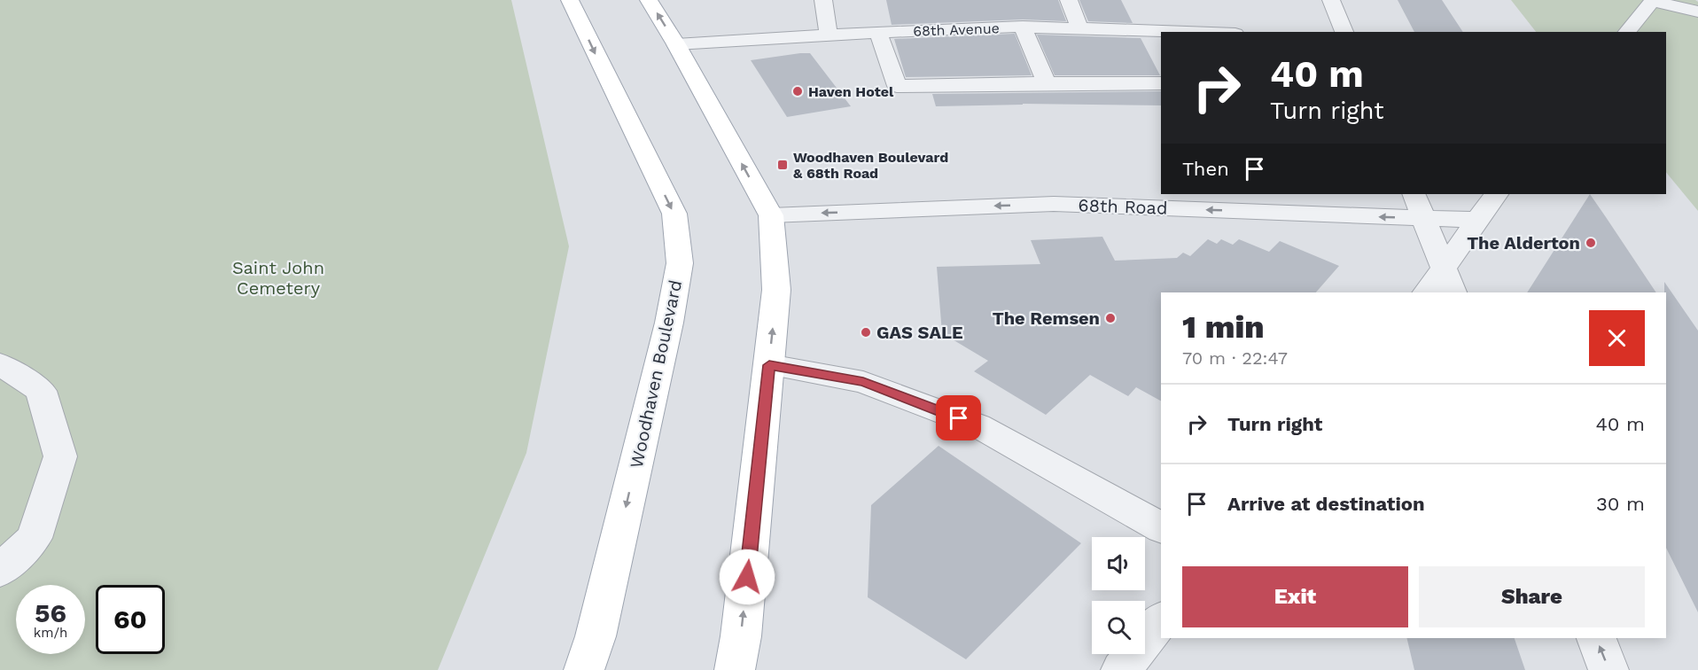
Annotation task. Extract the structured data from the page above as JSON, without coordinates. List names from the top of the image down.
{
  "streets": {
    "main road": ["Woodhaven Boulevard"],
    "street": ["68th Avenue", "68th Road"]
  },
  "parks": ["Saint John Cemetery"],
  "places": {
    "other": [
      "Haven Hotel",
      "The Alderton",
      "The Remsen",
      "GAS SALE"
    ],
    "transit": ["Woodhaven Boulevard & 68th Road"]
  },
  "page": {
    "turn": ["40 m", "Turn right"],
    "then": "Then",
    "heading": ["1 min", "70 m · 22:47"],
    "list": [
      {
        "name": "Turn right",
        "value": "40 m"
      },
      {
        "name": "Arrive at destination",
        "value": "30 m"
      }
    ],
    "buttons": ["Exit", "Share"],
    "speed": "56 km/h",
    "limit": "60"
  }
}
